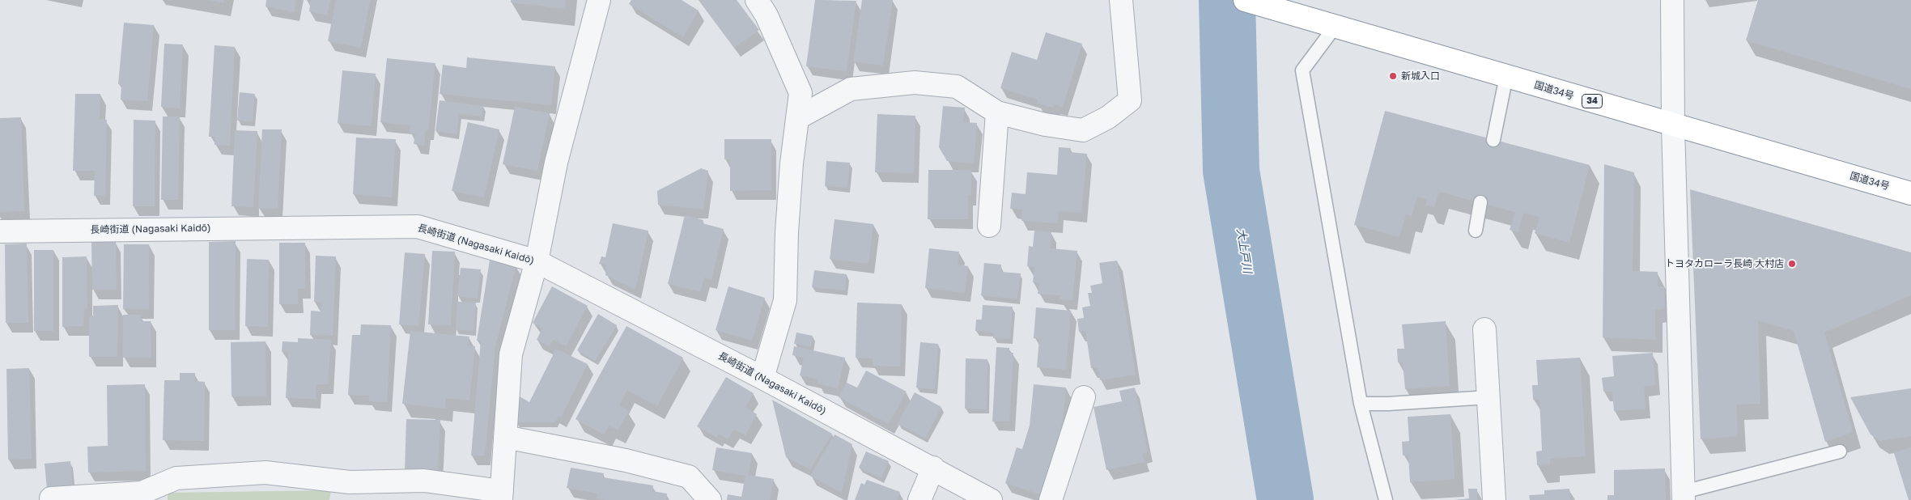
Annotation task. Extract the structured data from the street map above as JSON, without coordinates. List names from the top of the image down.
{
  "streets": {
    "highway": ["国道34号", "34"],
    "street": ["長崎街道 (Nagasaki Kaidō)"]
  },
  "water": ["大上戸川"],
  "places": ["新城入口", "トヨタカローラ長崎 大村店"]
}
